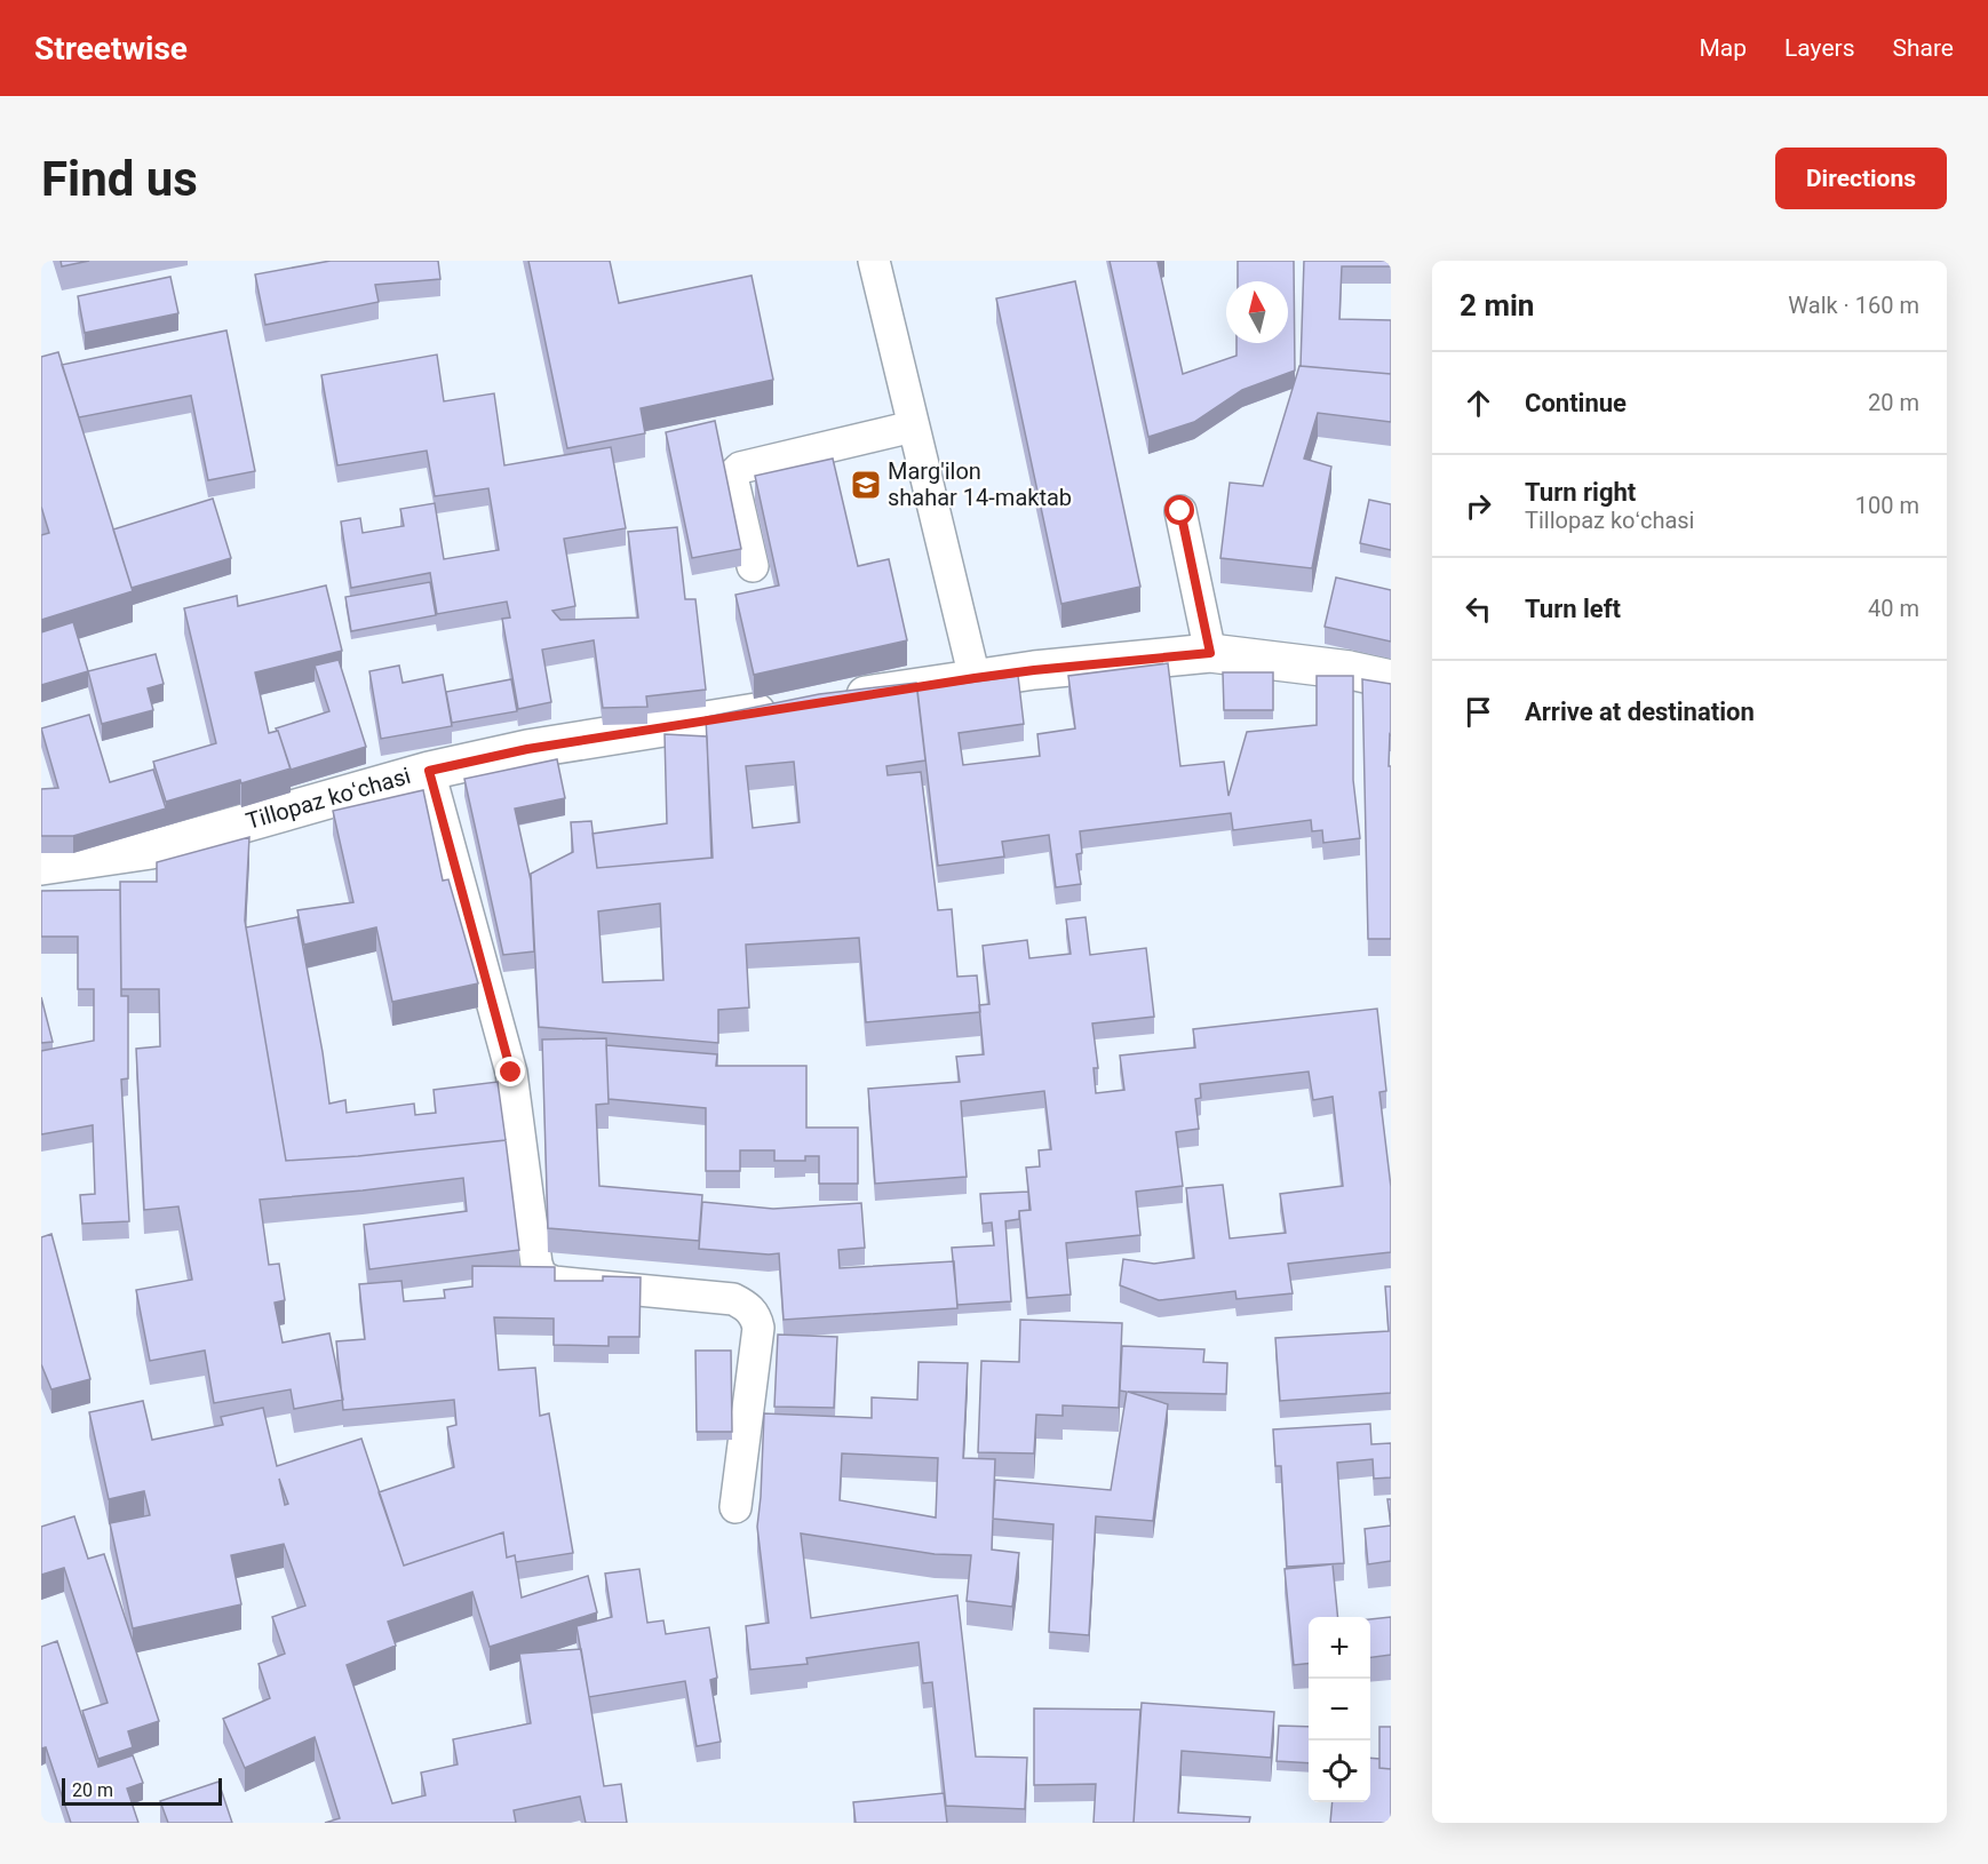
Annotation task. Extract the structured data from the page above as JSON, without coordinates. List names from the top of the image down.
{
  "streets": {
    "street": ["Tillopaz koʻchasi"]
  },
  "places": {
    "school or university": ["Marg'ilon shahar 14-maktab"]
  },
  "scale_bar": "20 m",
  "north": "top",
  "page": {
    "header": "Streetwise",
    "nav": ["Map", "Layers", "Share"],
    "buttons": "Directions",
    "title": "Find us",
    "heading": ["2 min", "Walk · 160 m"],
    "list": [
      ["Continue", "20 m"],
      ["Turn right", "Tillopaz koʻchasi", "100 m"],
      ["Turn left", "40 m"],
      "Arrive at destination"
    ],
    "map_buttons": ["+", "−"],
    "scale": "20 m"
  }
}
